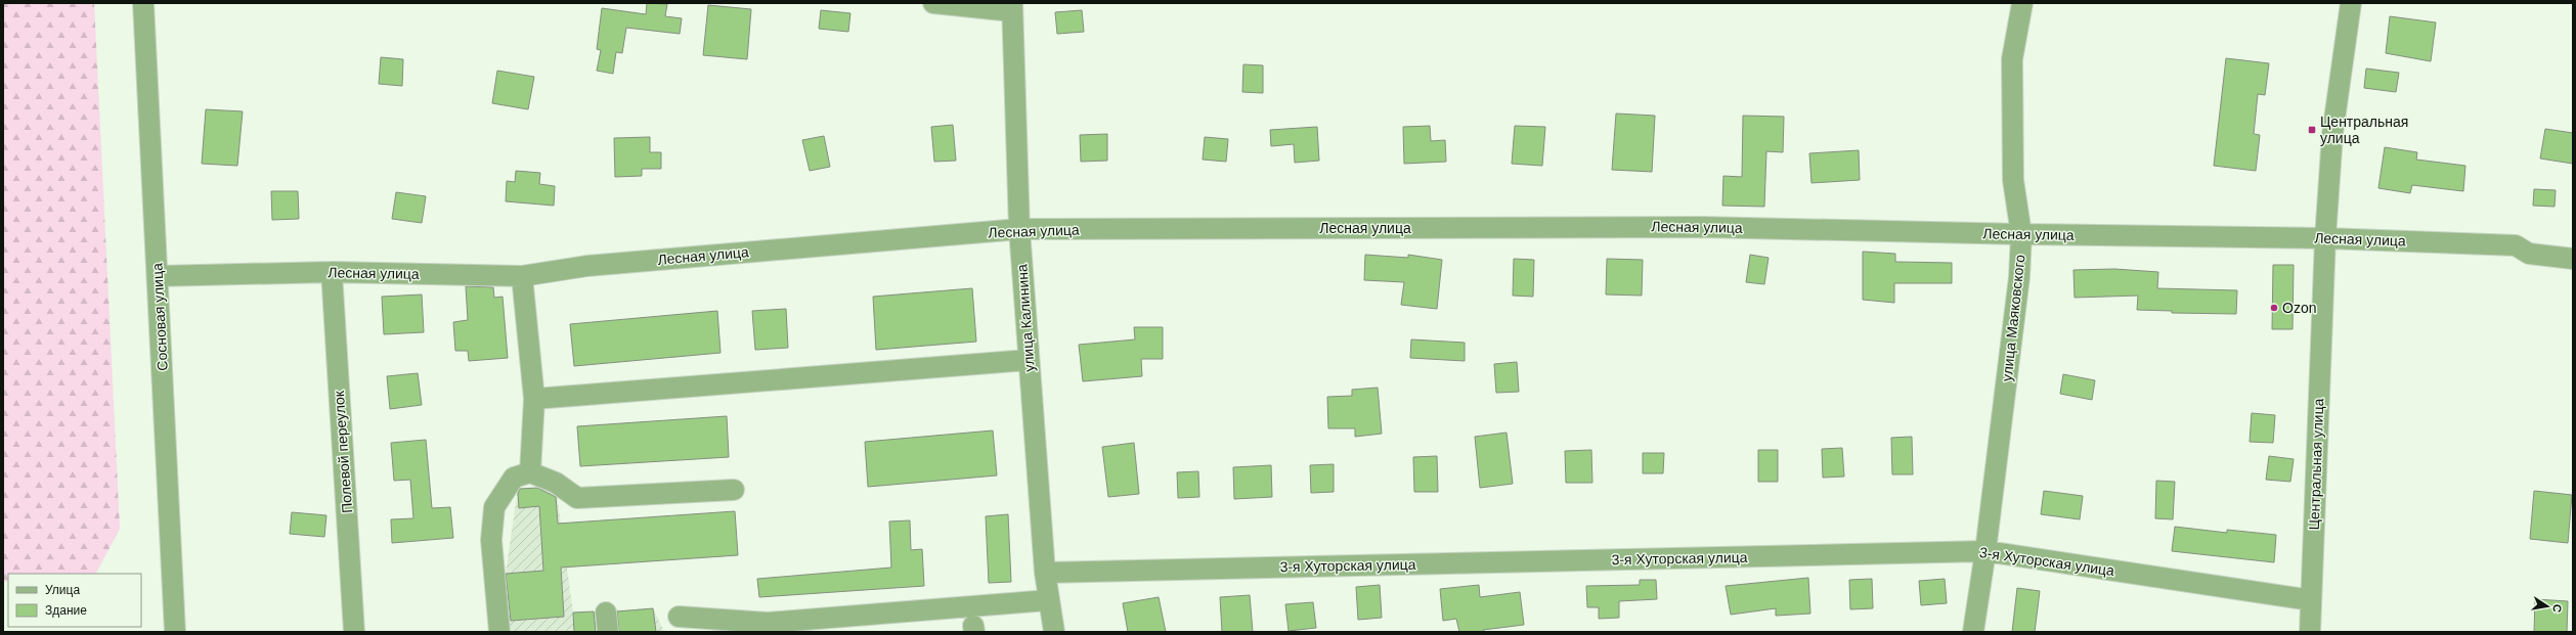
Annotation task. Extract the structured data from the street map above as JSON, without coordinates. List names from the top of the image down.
{
  "streets": {
    "street": [
      "Лесная улица",
      "Сосновая улица",
      "улица Калинина",
      "улица Маяковского",
      "Полевой переулок",
      "Центральная улица",
      "3-я Хуторская улица"
    ]
  },
  "crossings": [
    ["Лесная улица", "Сосновая улица"],
    ["Лесная улица", "улица Калинина"],
    ["Лесная улица", "улица Маяковского"],
    ["Лесная улица", "Полевой переулок"],
    ["Лесная улица", "Центральная улица"],
    ["улица Калинина", "3-я Хуторская улица"],
    ["улица Маяковского", "3-я Хуторская улица"],
    ["Центральная улица", "3-я Хуторская улица"]
  ],
  "places": {
    "transit": ["Центральная улица"],
    "other": ["Ozon"]
  },
  "legend": ["Улица", "Здание"],
  "north": "right"
}
